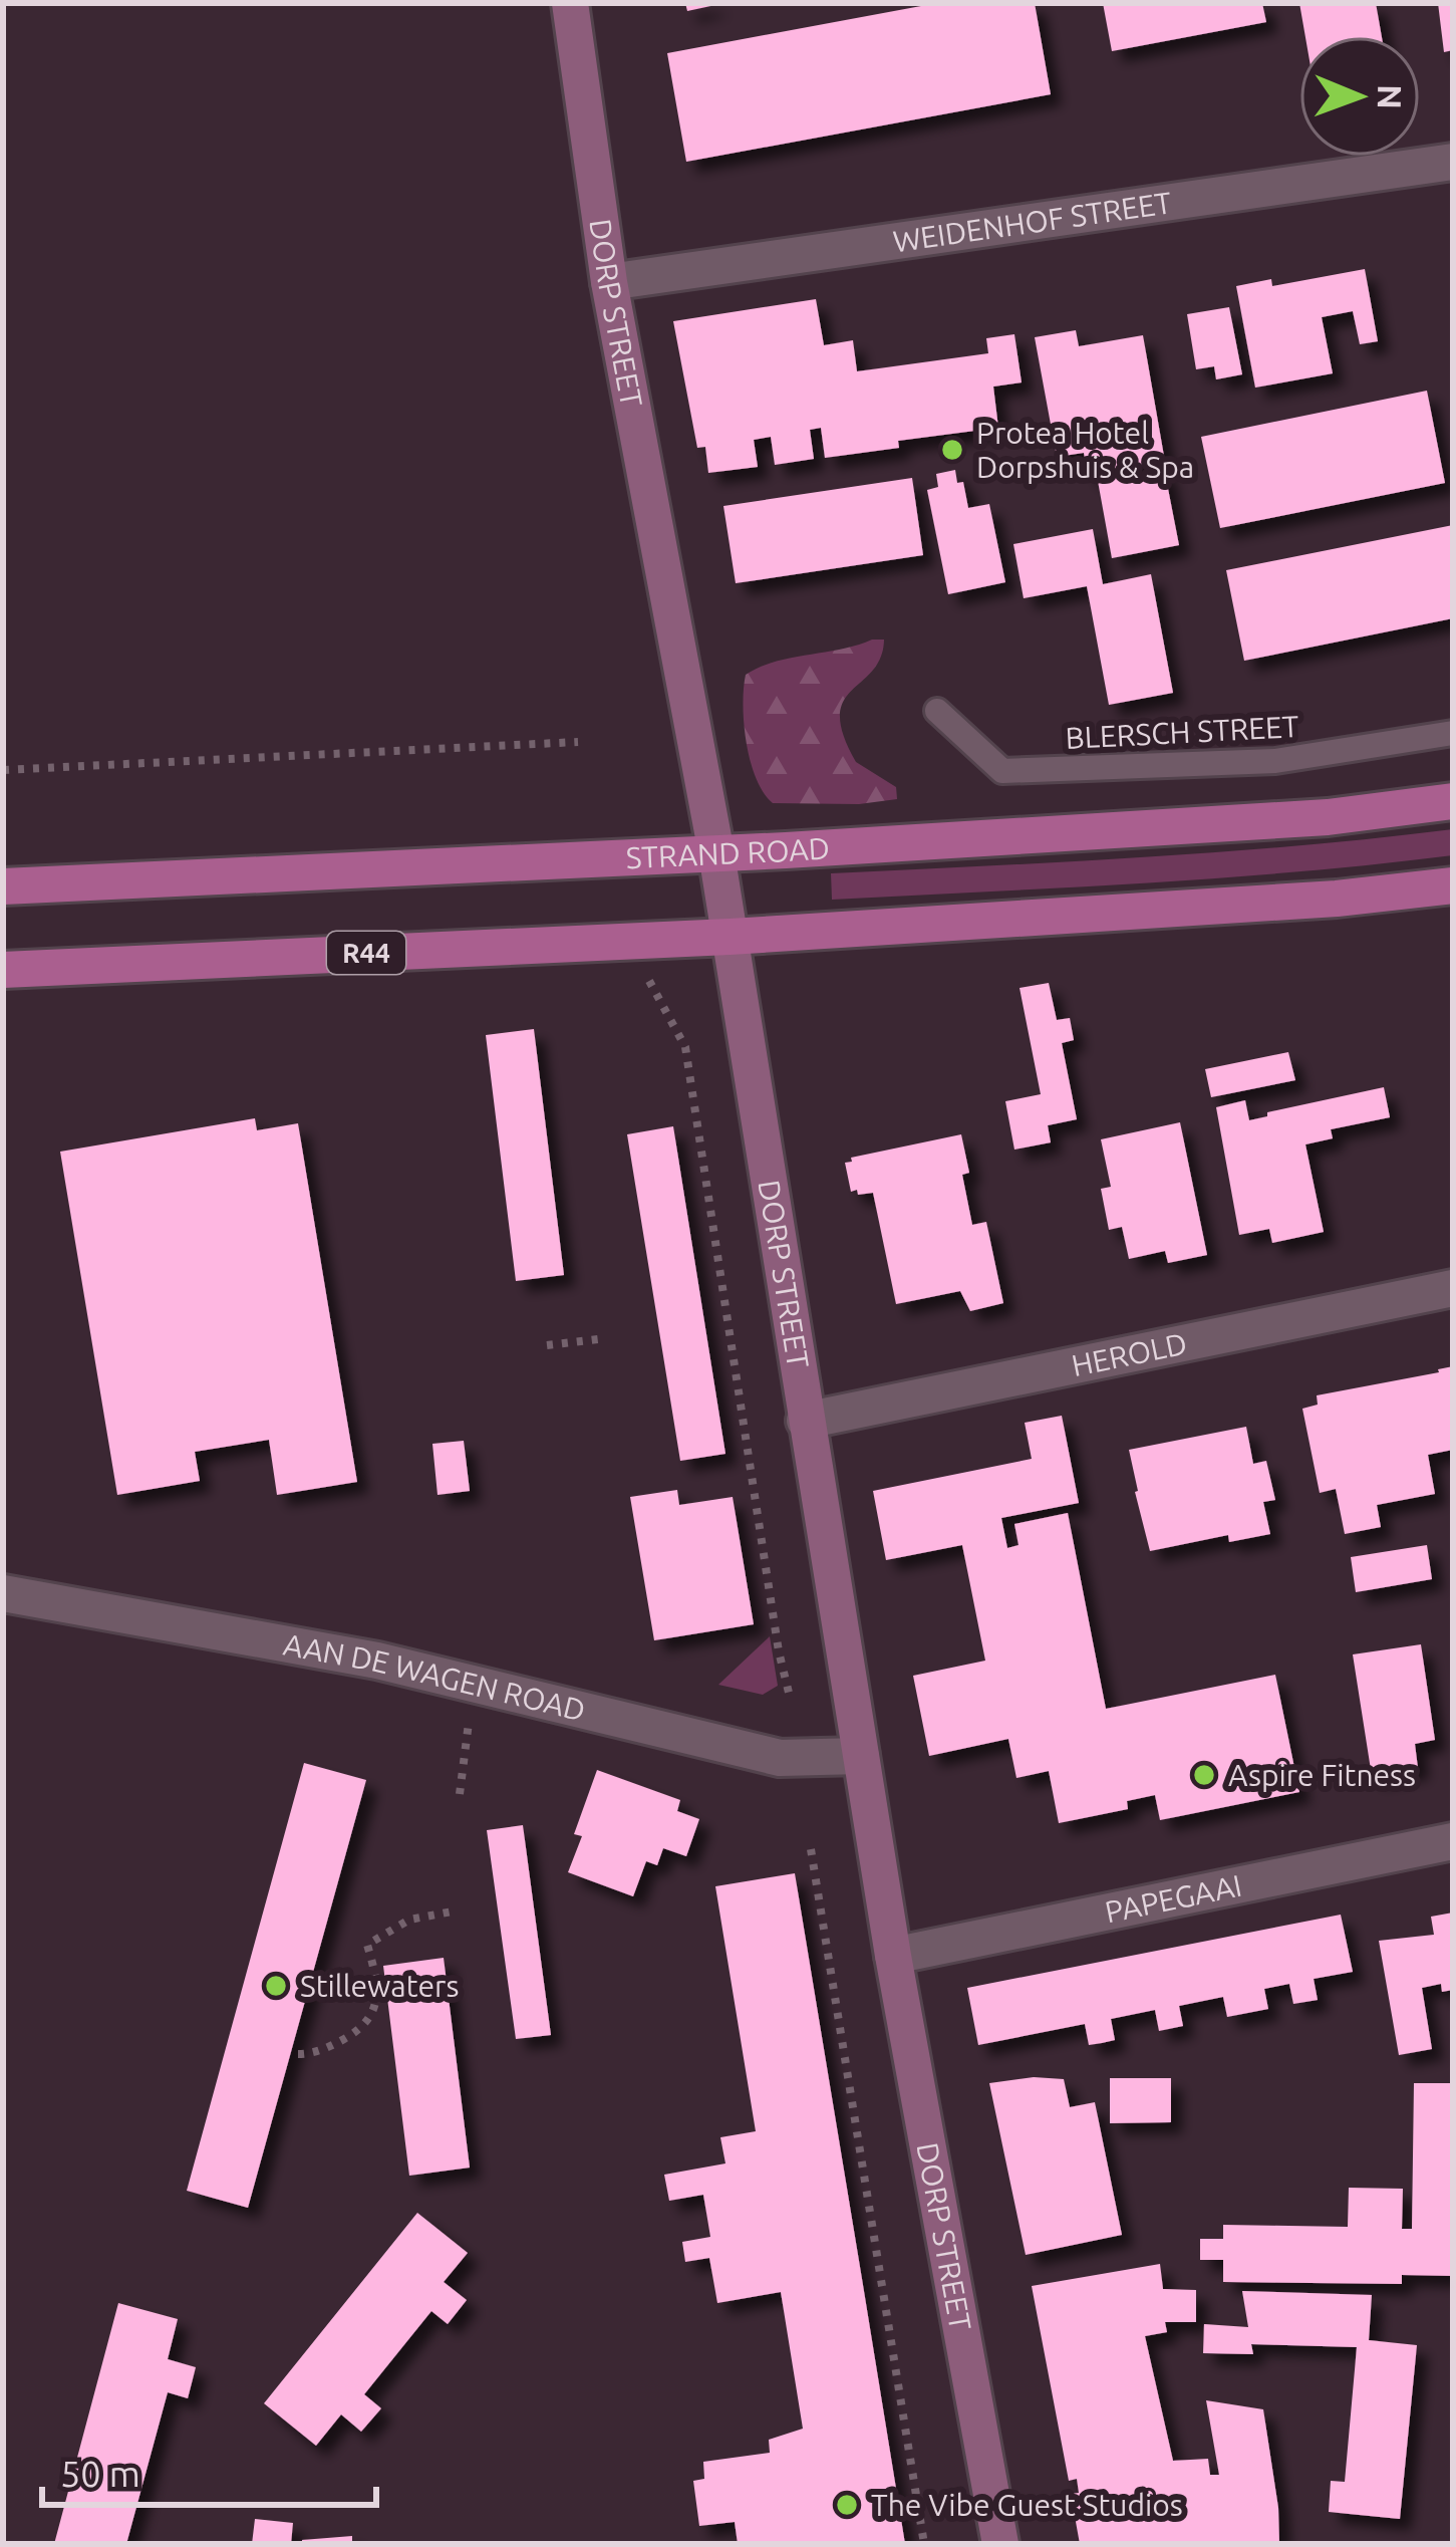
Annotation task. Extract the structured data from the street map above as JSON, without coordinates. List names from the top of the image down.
{
  "streets": {
    "main road": ["STRAND ROAD", "R44"],
    "street": [
      "WEIDENHOF STREET",
      "DORP STREET",
      "HEROLD",
      "AAN DE WAGEN ROAD",
      "PAPEGAAI"
    ],
    "lane": ["BLERSCH STREET"]
  },
  "crossings": [
    ["WEIDENHOF STREET", "DORP STREET"],
    ["DORP STREET", "STRAND ROAD"],
    ["DORP STREET", "R44"],
    ["DORP STREET", "HEROLD"],
    ["DORP STREET", "AAN DE WAGEN ROAD"],
    ["DORP STREET", "PAPEGAAI"]
  ],
  "places": [
    "Protea Hotel Dorpshuis & Spa",
    "Aspire Fitness",
    "Stillewaters",
    "The Vibe Guest Studios"
  ],
  "scale_bar": "50 m",
  "north": "right"
}
